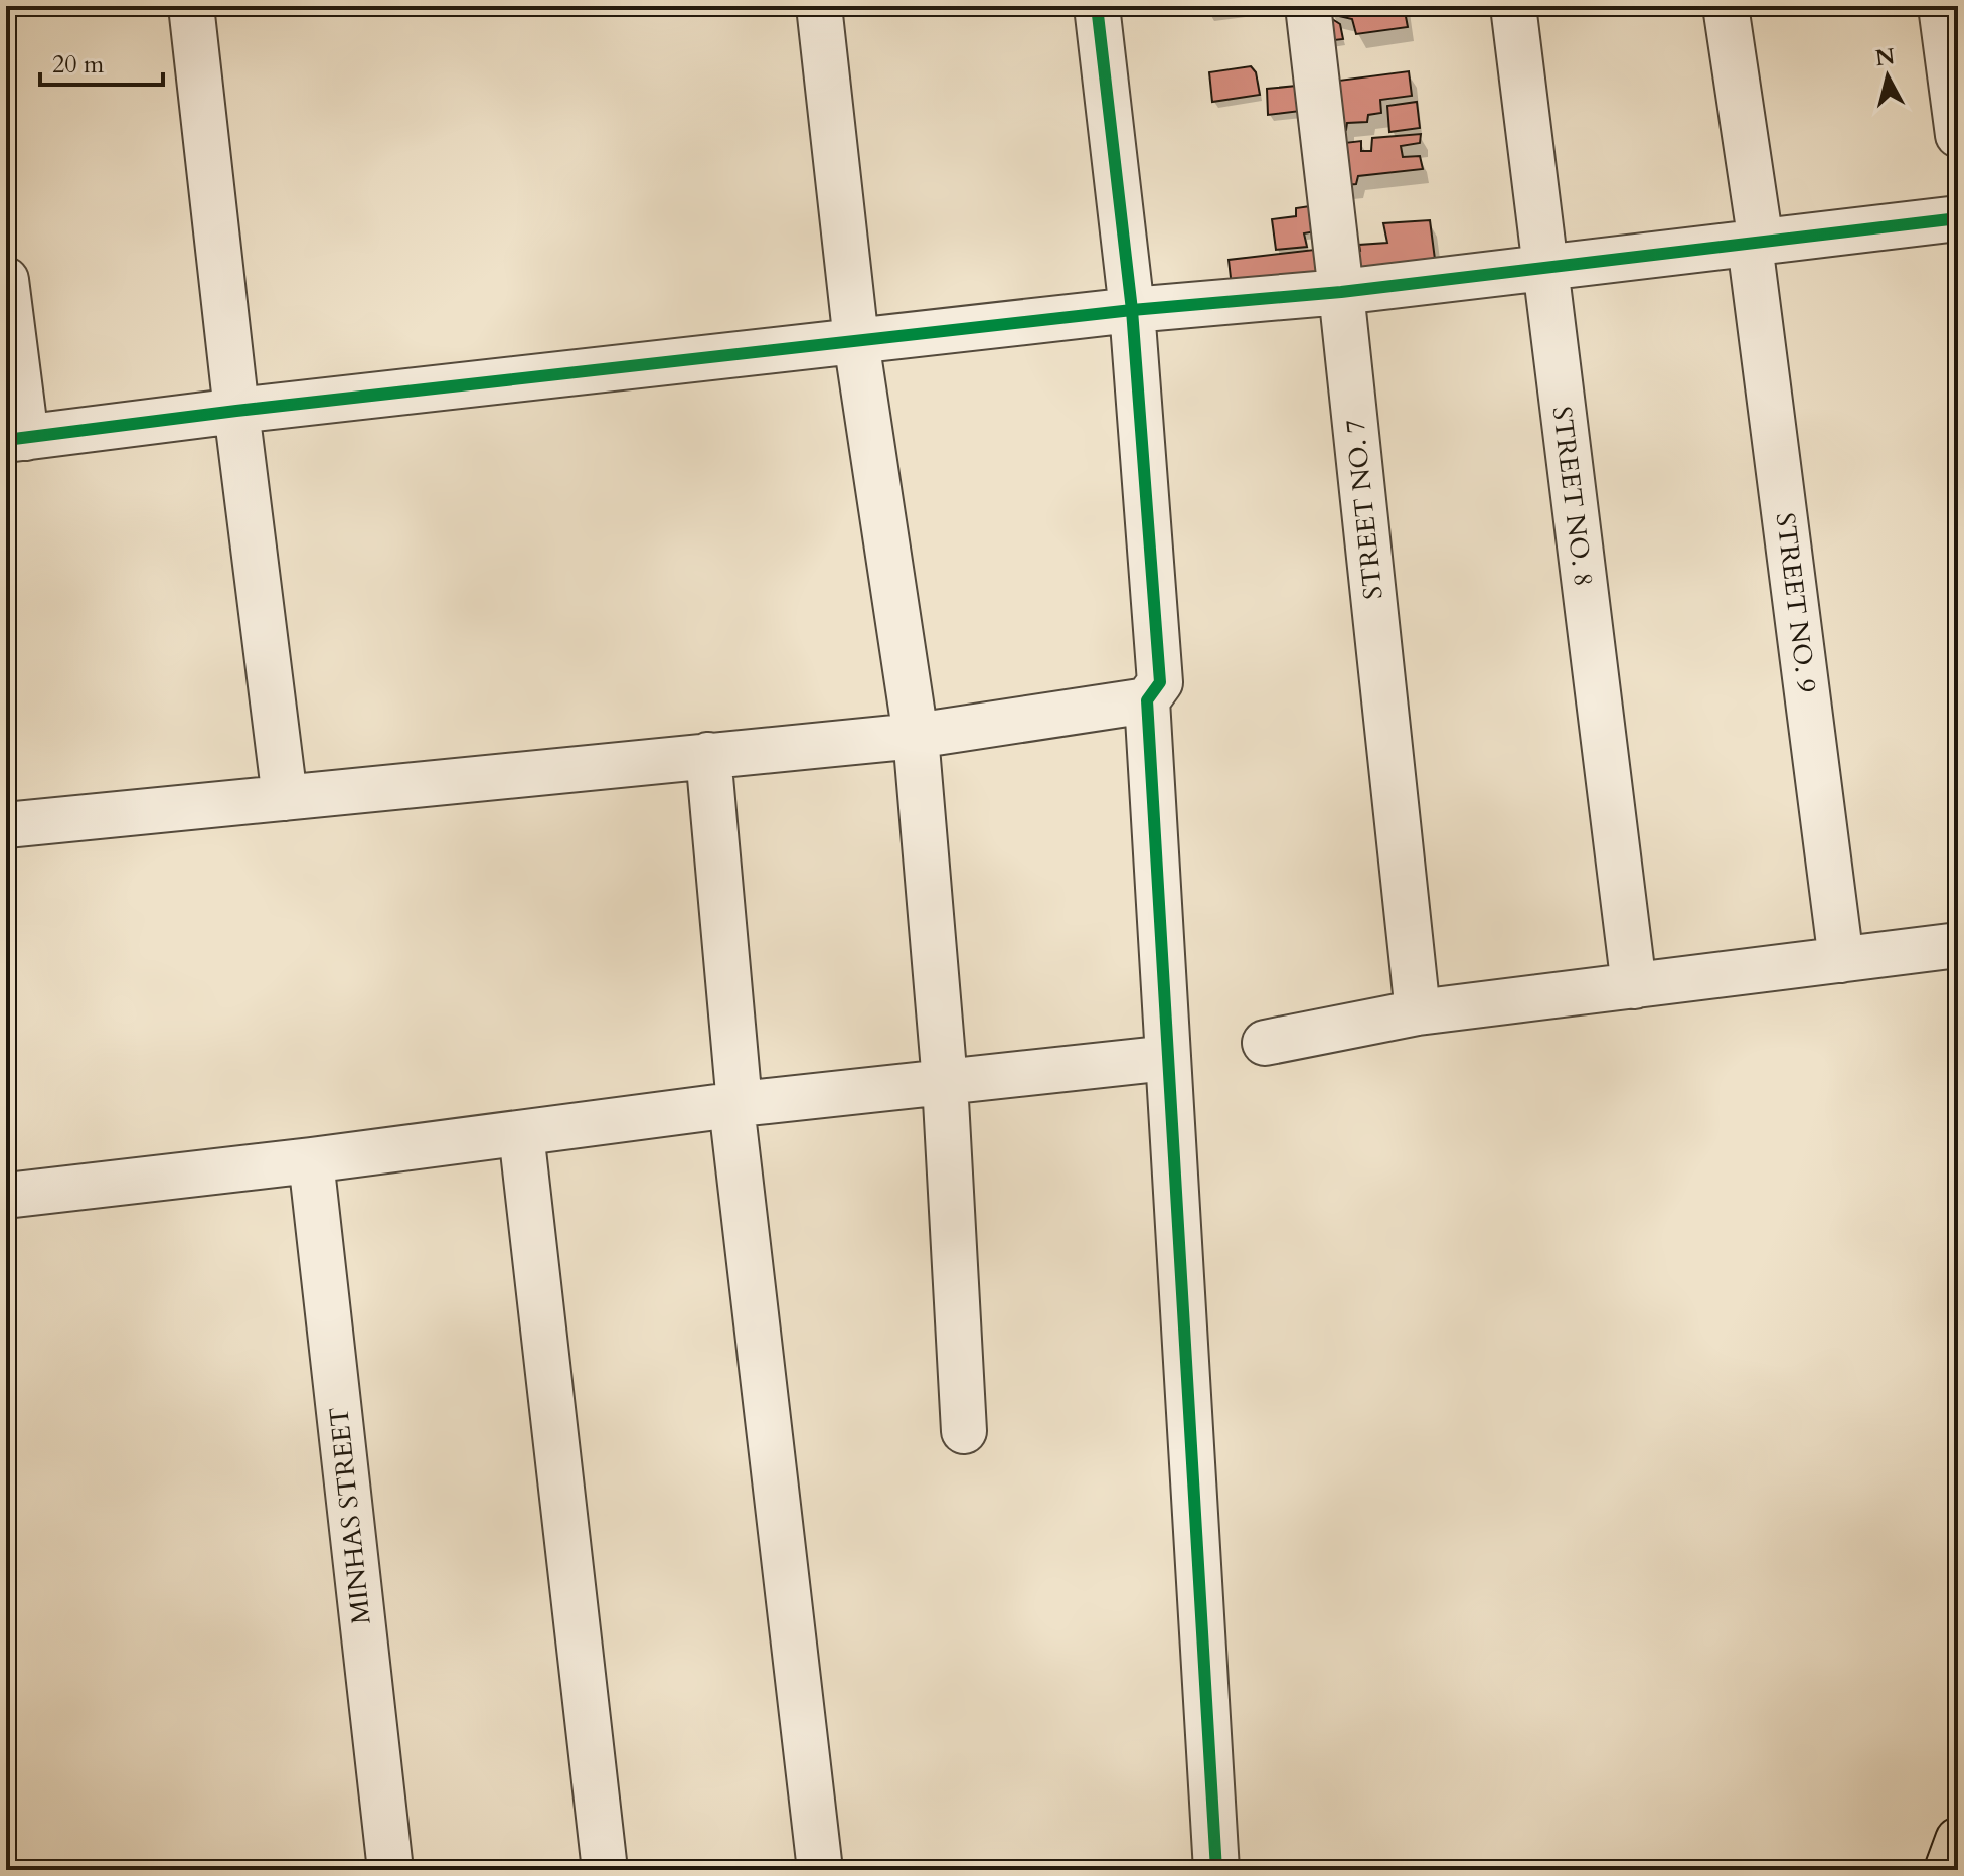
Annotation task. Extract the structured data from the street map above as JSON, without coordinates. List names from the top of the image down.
{
  "streets": {
    "street": [
      "STREET NO. 8",
      "STREET NO. 7",
      "STREET NO. 9",
      "MINHAS STREET"
    ]
  },
  "scale_bar": "20 m",
  "north": "top"
}
